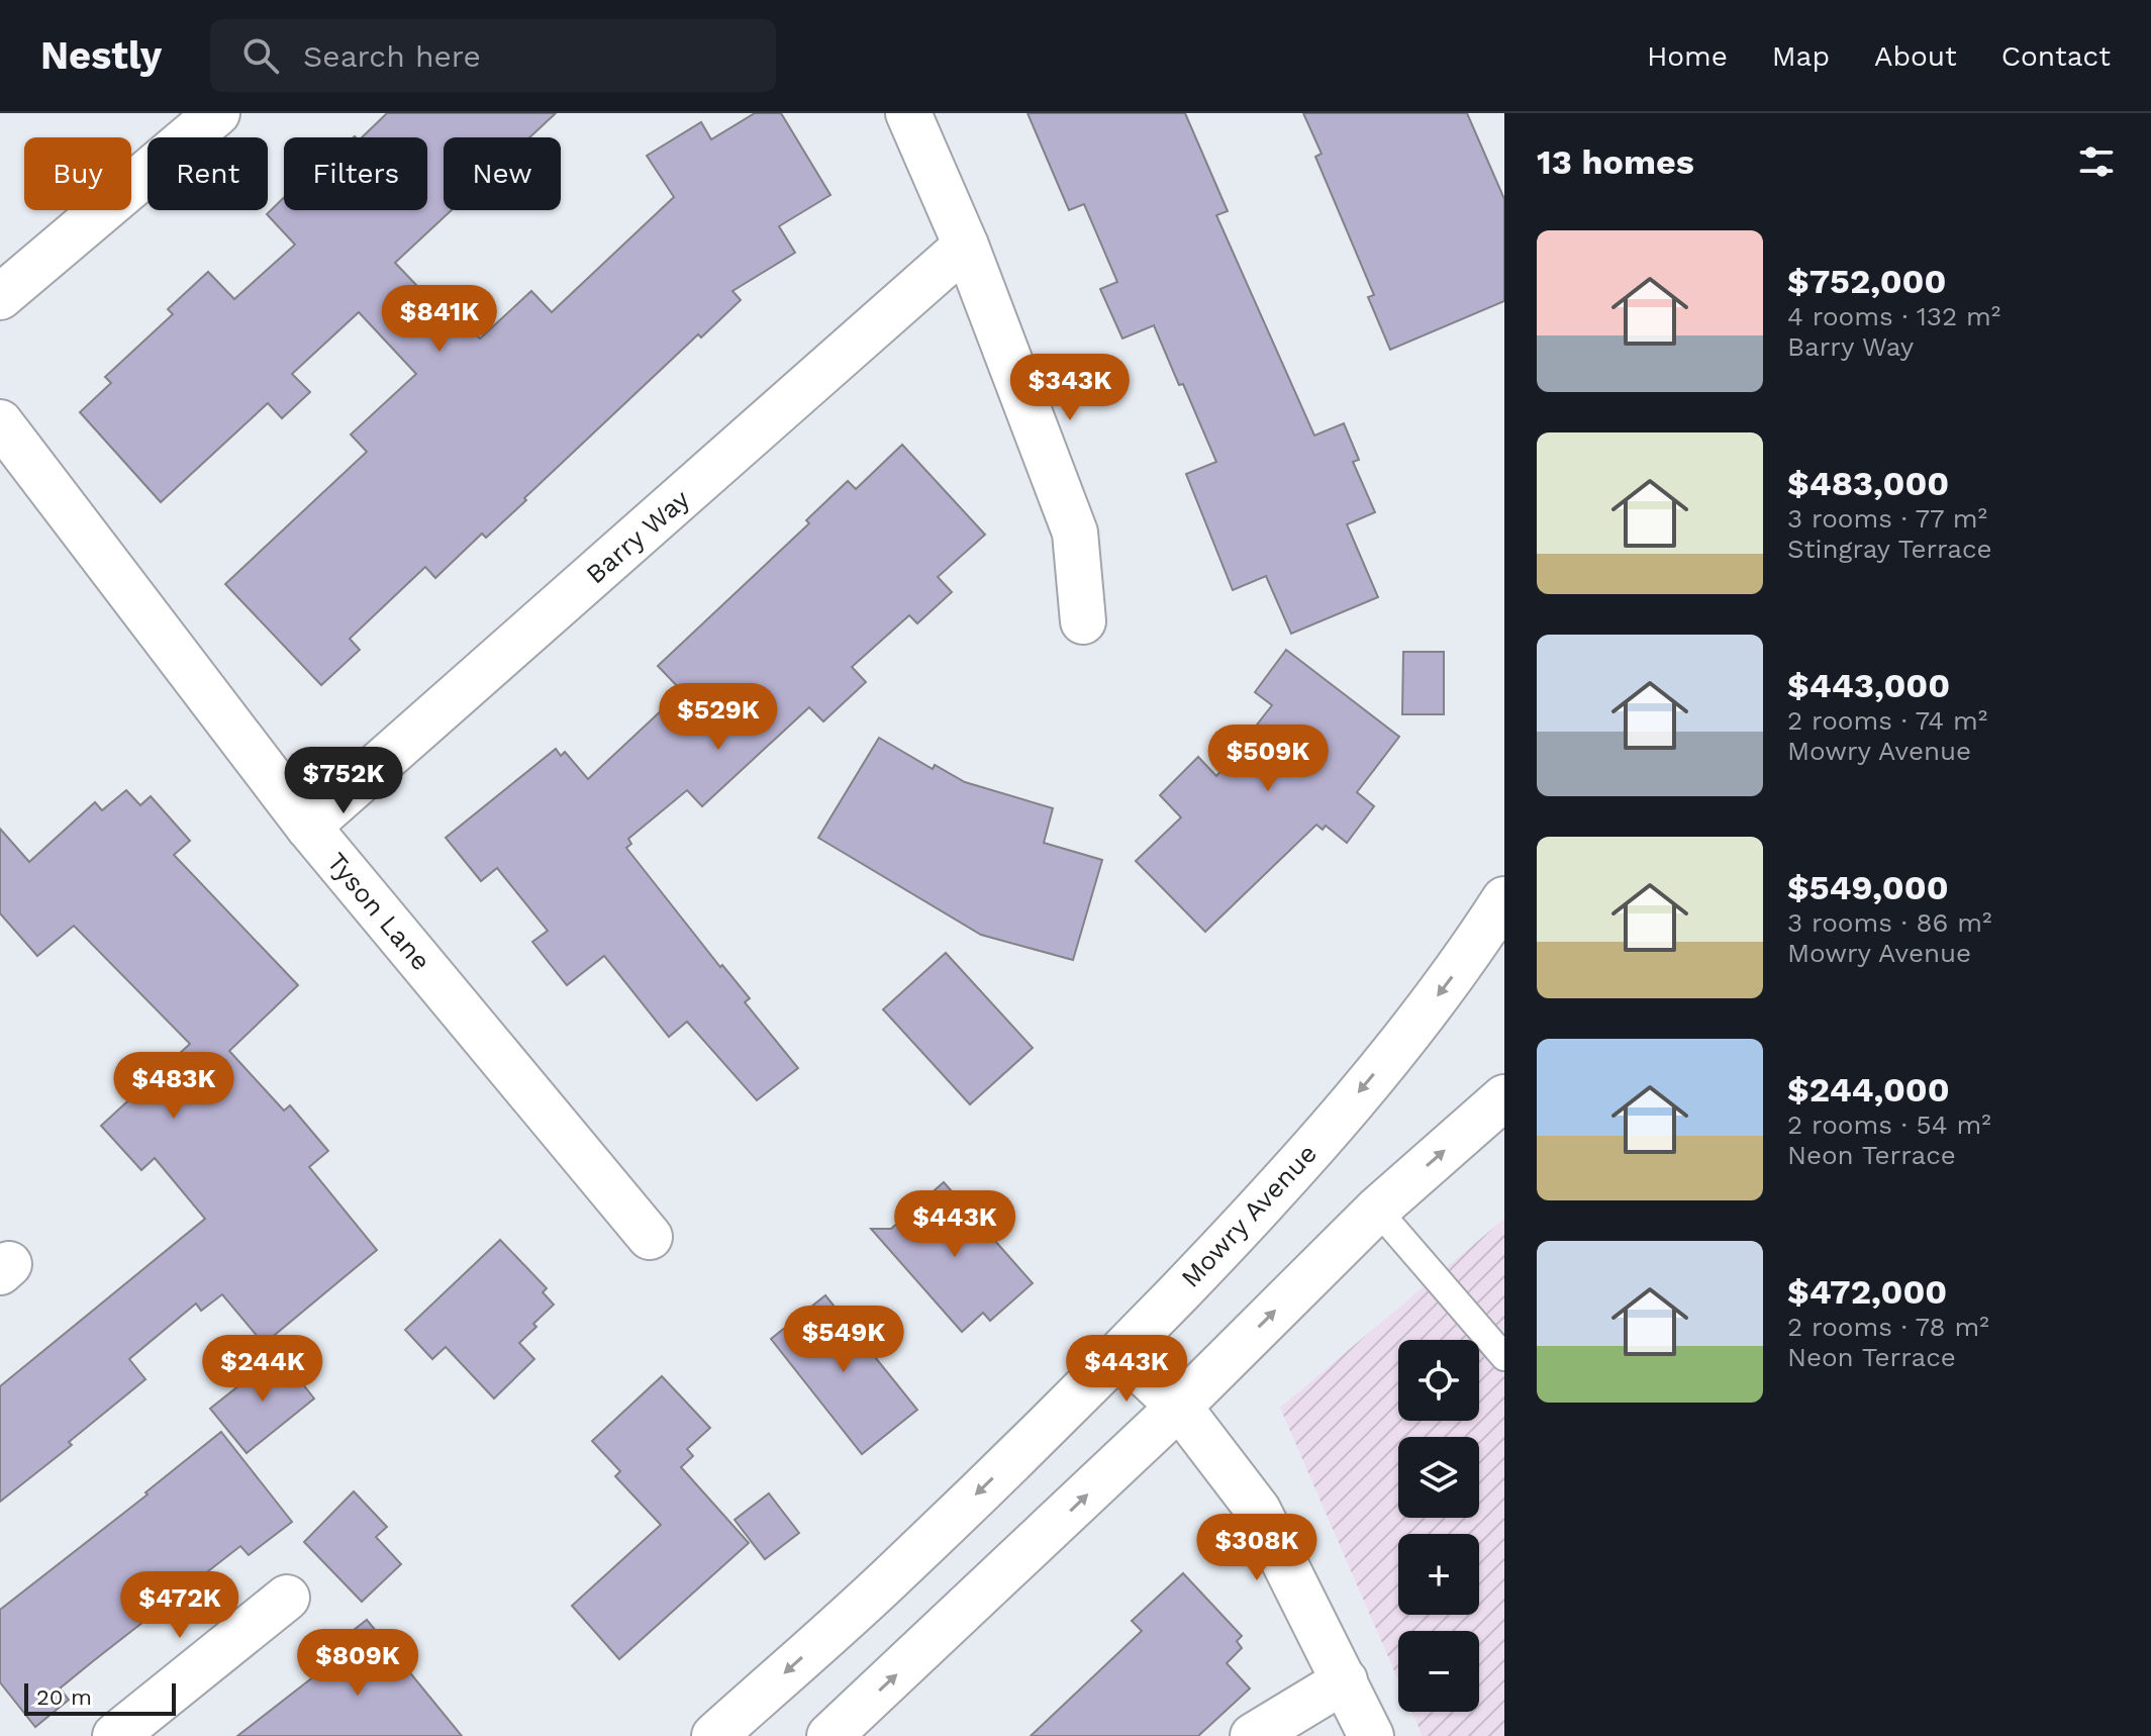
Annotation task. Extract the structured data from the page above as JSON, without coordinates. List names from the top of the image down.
{
  "streets": {
    "street": ["Barry Way", "Tyson Lane", "Mowry Avenue"]
  },
  "crossings": [
    ["Barry Way", "Tyson Lane"]
  ],
  "scale_bar": "20 m",
  "page": {
    "header": "Nestly",
    "search": "Search here",
    "nav": [
      "Home",
      "Map",
      "About",
      "Contact"
    ],
    "heading": "13 homes",
    "chip": [
      "Buy",
      "Rent",
      "Filters",
      "New"
    ],
    "list": [
      {
        "name": "$752,000",
        "note": "4 rooms · 132 m² · Barry Way"
      },
      {
        "name": "$483,000",
        "note": "3 rooms · 77 m² · Stingray Terrace"
      },
      {
        "name": "$443,000",
        "note": "2 rooms · 74 m² · Mowry Avenue"
      },
      {
        "name": "$549,000",
        "note": "3 rooms · 86 m² · Mowry Avenue"
      },
      {
        "name": "$244,000",
        "note": "2 rooms · 54 m² · Neon Terrace"
      },
      {
        "name": "$472,000",
        "note": "2 rooms · 78 m² · Neon Terrace"
      }
    ],
    "price": [
      "$841K",
      "$343K",
      "$529K",
      "$509K",
      "$752K",
      "$483K",
      "$443K",
      "$549K",
      "$244K",
      "$443K",
      "$308K",
      "$472K",
      "$809K"
    ],
    "map_buttons": ["+", "−"],
    "scale": "20 m"
  }
}
